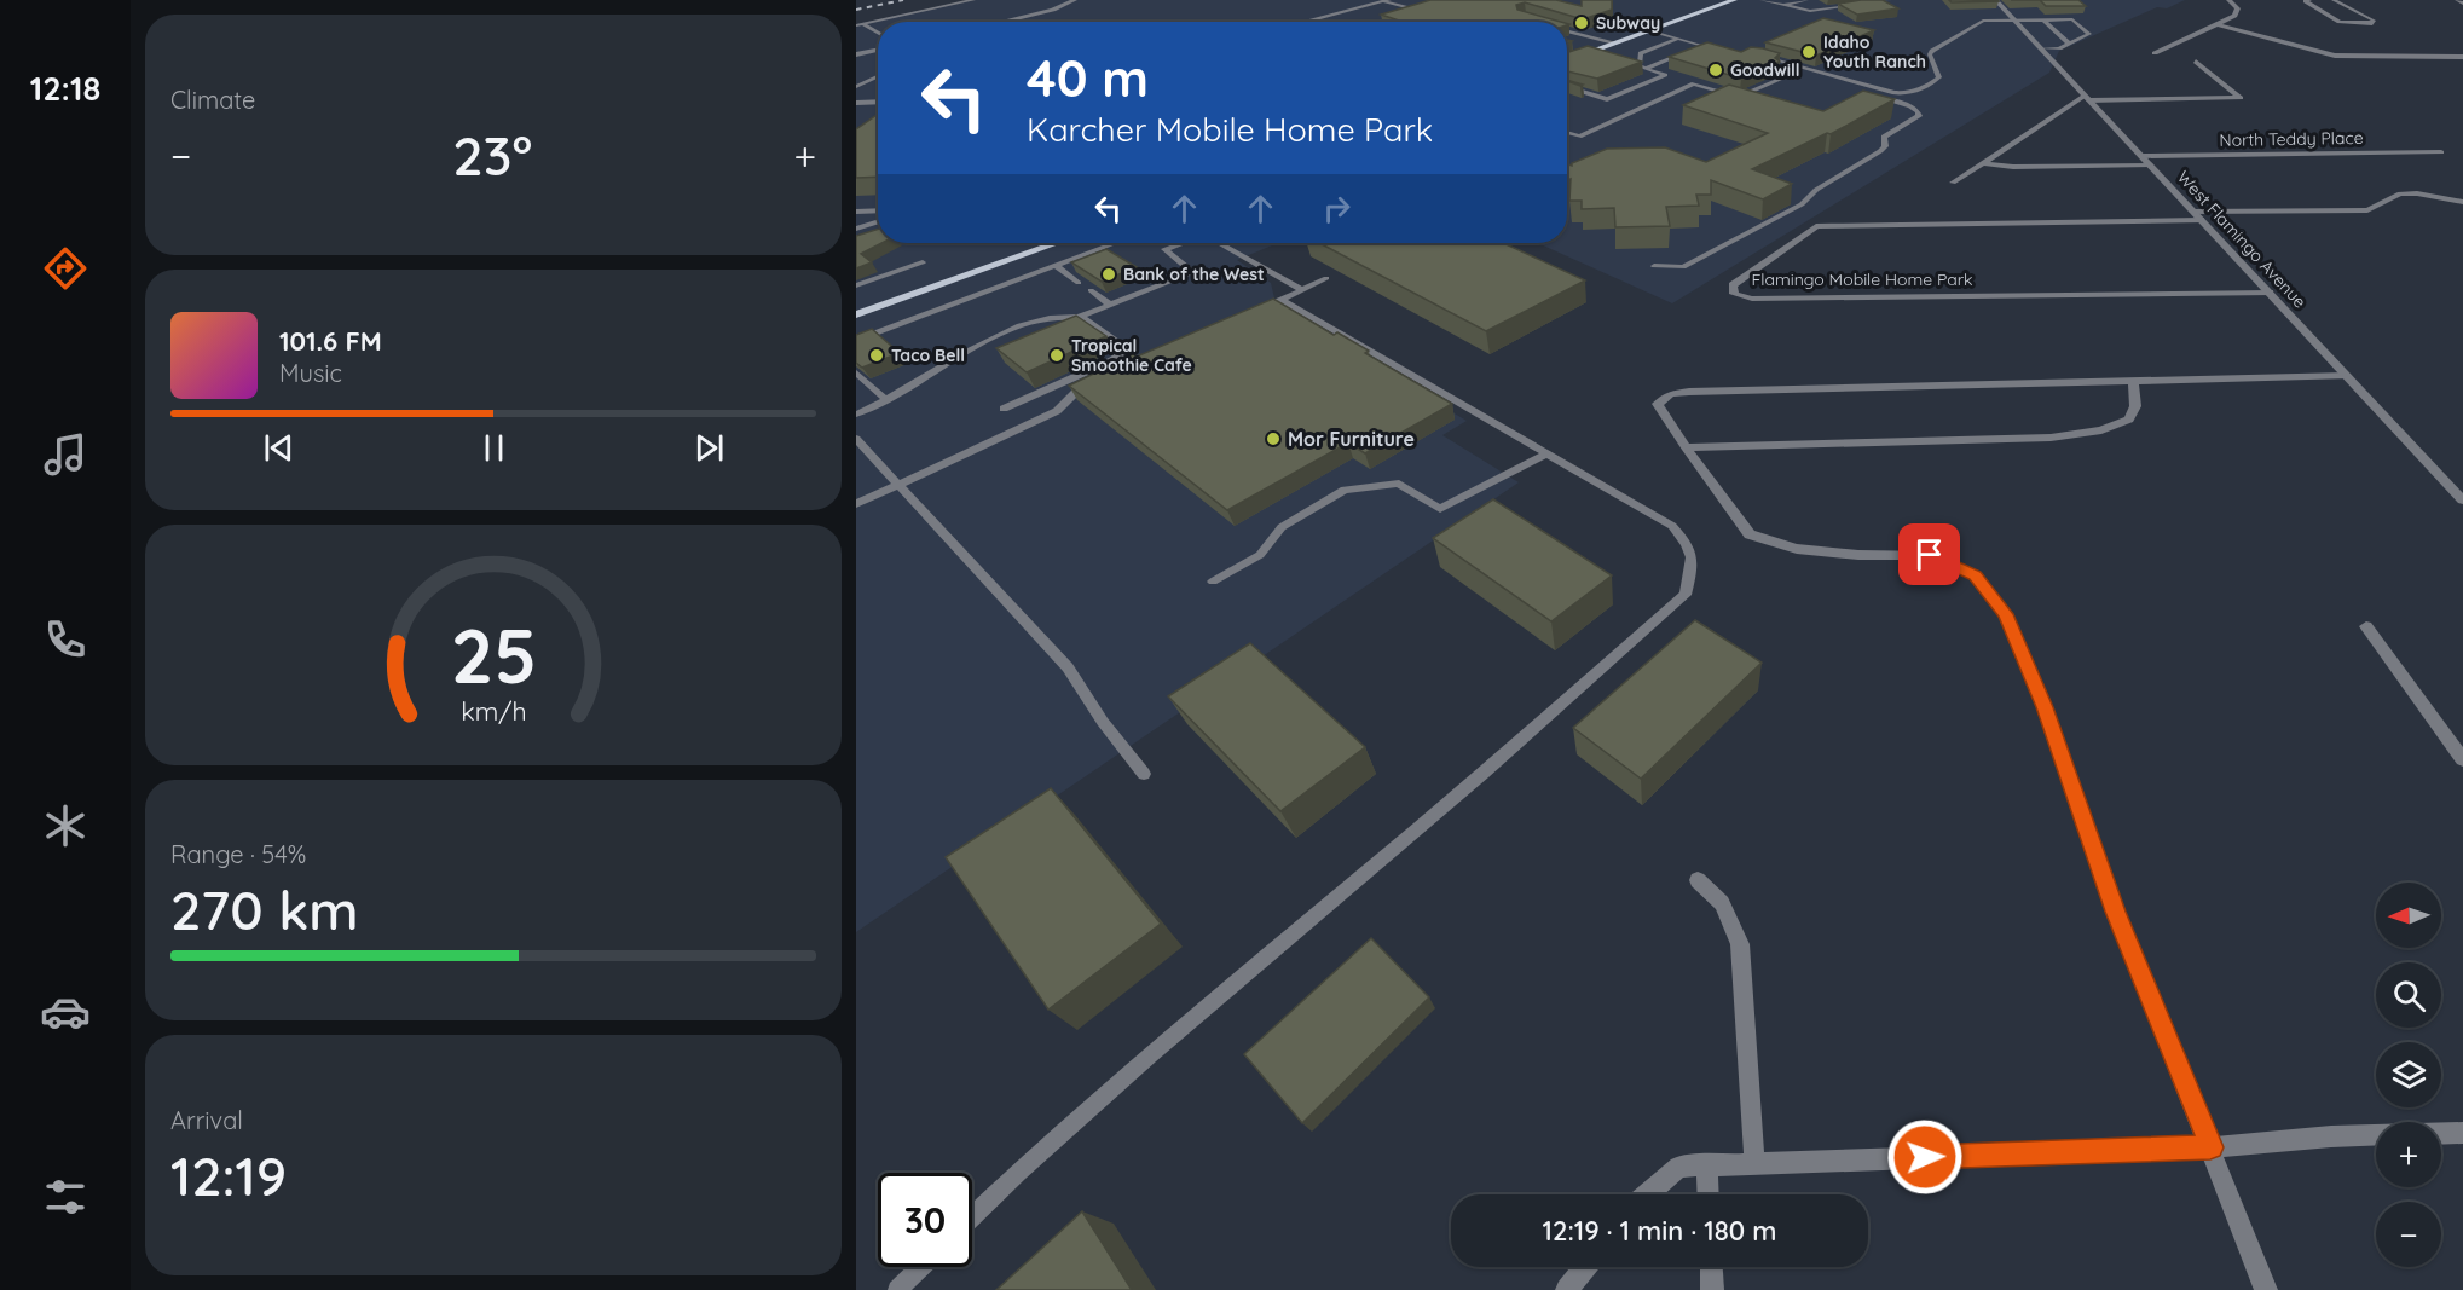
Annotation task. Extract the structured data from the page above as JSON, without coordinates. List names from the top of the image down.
{
  "streets": {
    "street": ["North Teddy Place", "West Flamingo Avenue", "Flamingo Mobile Home Park"]
  },
  "crossings": [
    ["North Teddy Place", "West Flamingo Avenue"],
    ["West Flamingo Avenue", "Flamingo Mobile Home Park"]
  ],
  "places": [
    "Subway",
    "Idaho Youth Ranch",
    "Goodwill",
    "Bank of the West",
    "Taco Bell",
    "Tropical Smoothie Cafe",
    "Mor Furniture"
  ],
  "north": "left",
  "page": {
    "tabs": "12:18",
    "tile": [
      "Climate",
      ["Range · 54%", "270 km"],
      ["Arrival", "12:19"]
    ],
    "turn": ["40 m", "Karcher Mobile Home Park"],
    "heat": ["−", "23°", "+"],
    "song": ["101.6 FM", "Music"],
    "map_buttons": ["+", "−"],
    "limit": "30",
    "trip": "12:19 · 1 min · 180 m",
    "gauge": ["25", "km/h"]
  }
}
